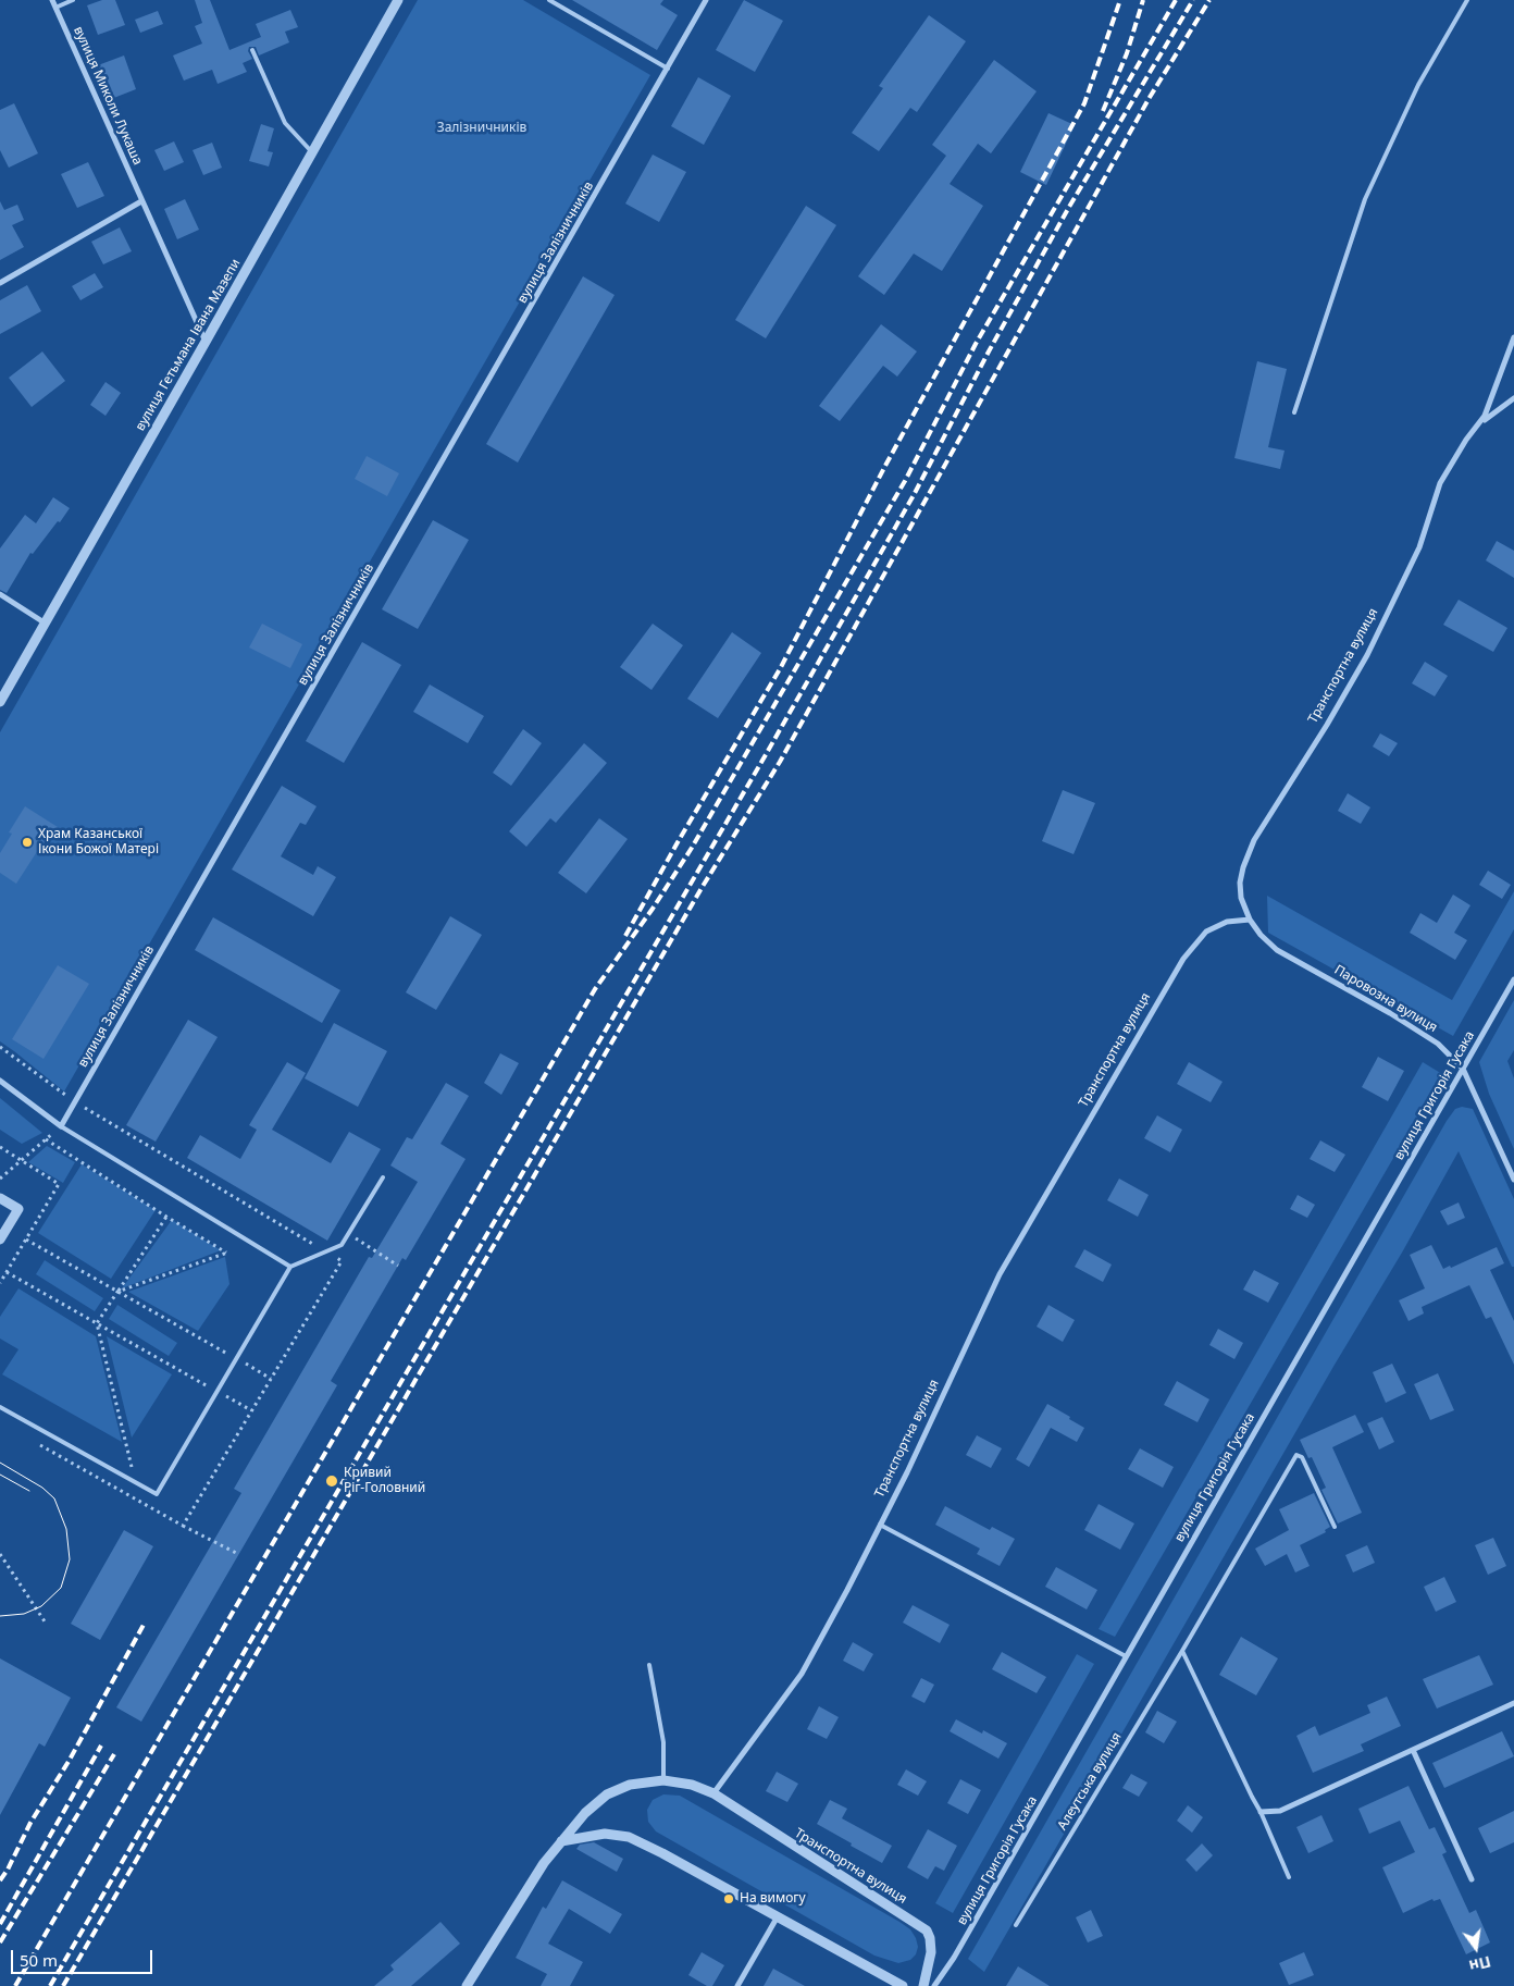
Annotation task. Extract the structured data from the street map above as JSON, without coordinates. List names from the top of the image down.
{
  "streets": {
    "street": [
      "вулиця Миколи Лукаша",
      "вулиця Залізничників",
      "вулиця Гетьмана Івана Мазепи",
      "Транспортна вулиця",
      "Паровозна вулиця",
      "вулиця Григорія Гусака"
    ],
    "lane": ["Алеутська вулиця"]
  },
  "crossings": [
    ["вулиця Миколи Лукаша", "вулиця Гетьмана Івана Мазепи"],
    ["Транспортна вулиця", "Паровозна вулиця"],
    ["Паровозна вулиця", "вулиця Григорія Гусака"]
  ],
  "parks": ["Залізничників"],
  "places": ["Храм Казанської Ікони Божої Матері", "Кривий Ріг-Головний", "На вимогу"],
  "scale_bar": "50 m",
  "north": "bottom"
}
